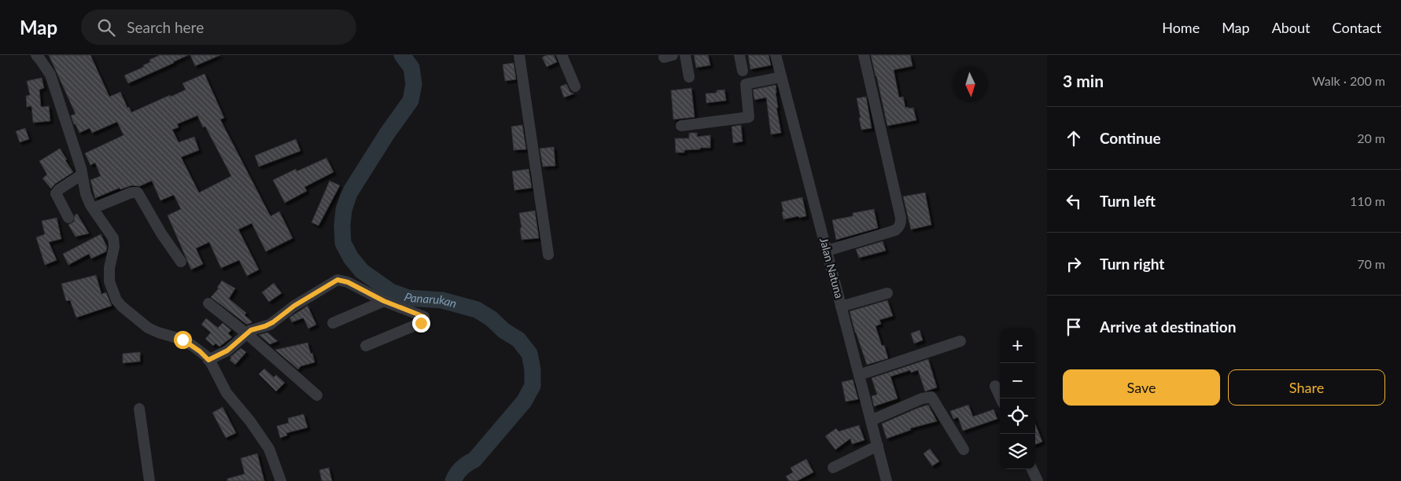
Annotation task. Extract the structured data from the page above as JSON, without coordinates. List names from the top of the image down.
{
  "streets": {
    "street": ["Jalan Natuna"]
  },
  "water": ["Panarukan"],
  "north": "bottom",
  "page": {
    "header": "Map",
    "search": "Search here",
    "nav": [
      "Home",
      "Map",
      "About",
      "Contact"
    ],
    "heading": ["3 min", "Walk · 200 m"],
    "list": [
      ["Continue", "20 m"],
      ["Turn left", "110 m"],
      ["Turn right", "70 m"],
      "Arrive at destination"
    ],
    "map_buttons": ["+", "−"],
    "buttons": ["Save", "Share"]
  }
}
